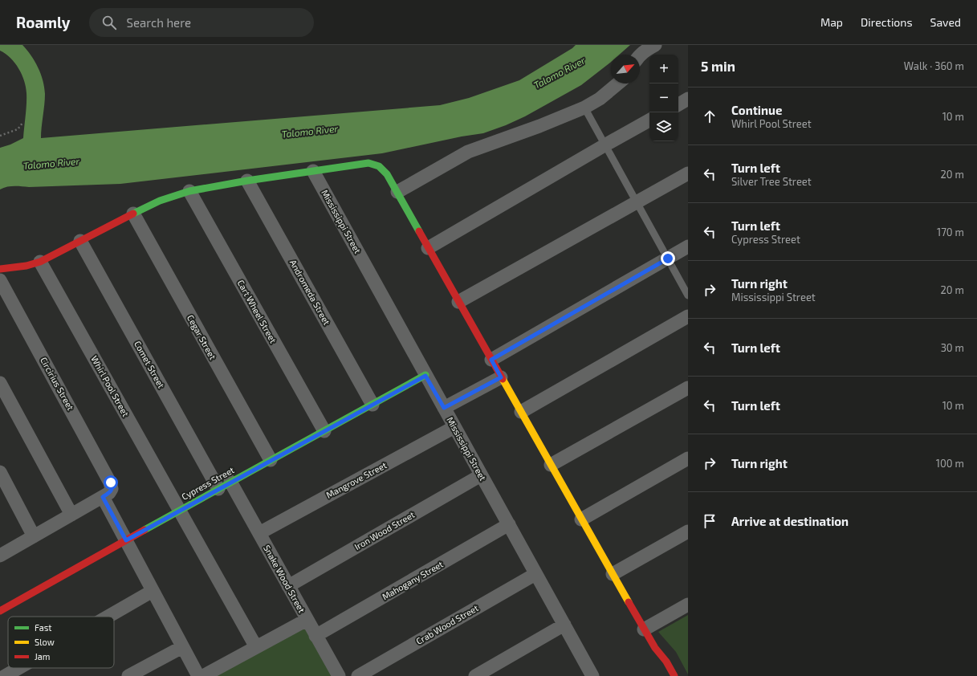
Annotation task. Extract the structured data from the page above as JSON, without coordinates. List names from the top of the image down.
{
  "streets": {
    "street": [
      "Mississippi Street",
      "Andromeda Street",
      "Cart Wheel Street",
      "Cegar Street",
      "Comet Street",
      "Circirius Street",
      "Whirl Pool Street",
      "Mangrove Street",
      "Cypress Street",
      "Iron Wood Street",
      "Snake Wood Street",
      "Mahogany Street",
      "Crab Wood Street"
    ]
  },
  "crossings": [
    ["Mississippi Street", "Mangrove Street"],
    ["Mississippi Street", "Cypress Street"],
    ["Mississippi Street", "Iron Wood Street"],
    ["Mississippi Street", "Mahogany Street"],
    ["Mississippi Street", "Crab Wood Street"],
    ["Andromeda Street", "Cypress Street"],
    ["Cart Wheel Street", "Cypress Street"],
    ["Cegar Street", "Cypress Street"],
    ["Comet Street", "Cypress Street"],
    ["Circirius Street", "Cypress Street"],
    ["Whirl Pool Street", "Cypress Street"],
    ["Mangrove Street", "Snake Wood Street"],
    ["Cypress Street", "Snake Wood Street"],
    ["Iron Wood Street", "Snake Wood Street"],
    ["Snake Wood Street", "Mahogany Street"]
  ],
  "water": ["Talomo River"],
  "legend": ["Fast", "Slow", "Jam"],
  "north": "top right",
  "page": {
    "header": "Roamly",
    "search": "Search here",
    "nav": ["Map", "Directions", "Saved"],
    "heading": ["5 min", "Walk · 360 m"],
    "map_buttons": ["+", "−"],
    "list": [
      ["Continue", "Whirl Pool Street", "10 m"],
      ["Turn left", "Silver Tree Street", "20 m"],
      ["Turn left", "Cypress Street", "170 m"],
      ["Turn right", "Mississippi Street", "20 m"],
      ["Turn left", "30 m"],
      ["Turn left", "10 m"],
      ["Turn right", "100 m"],
      "Arrive at destination"
    ]
  }
}
